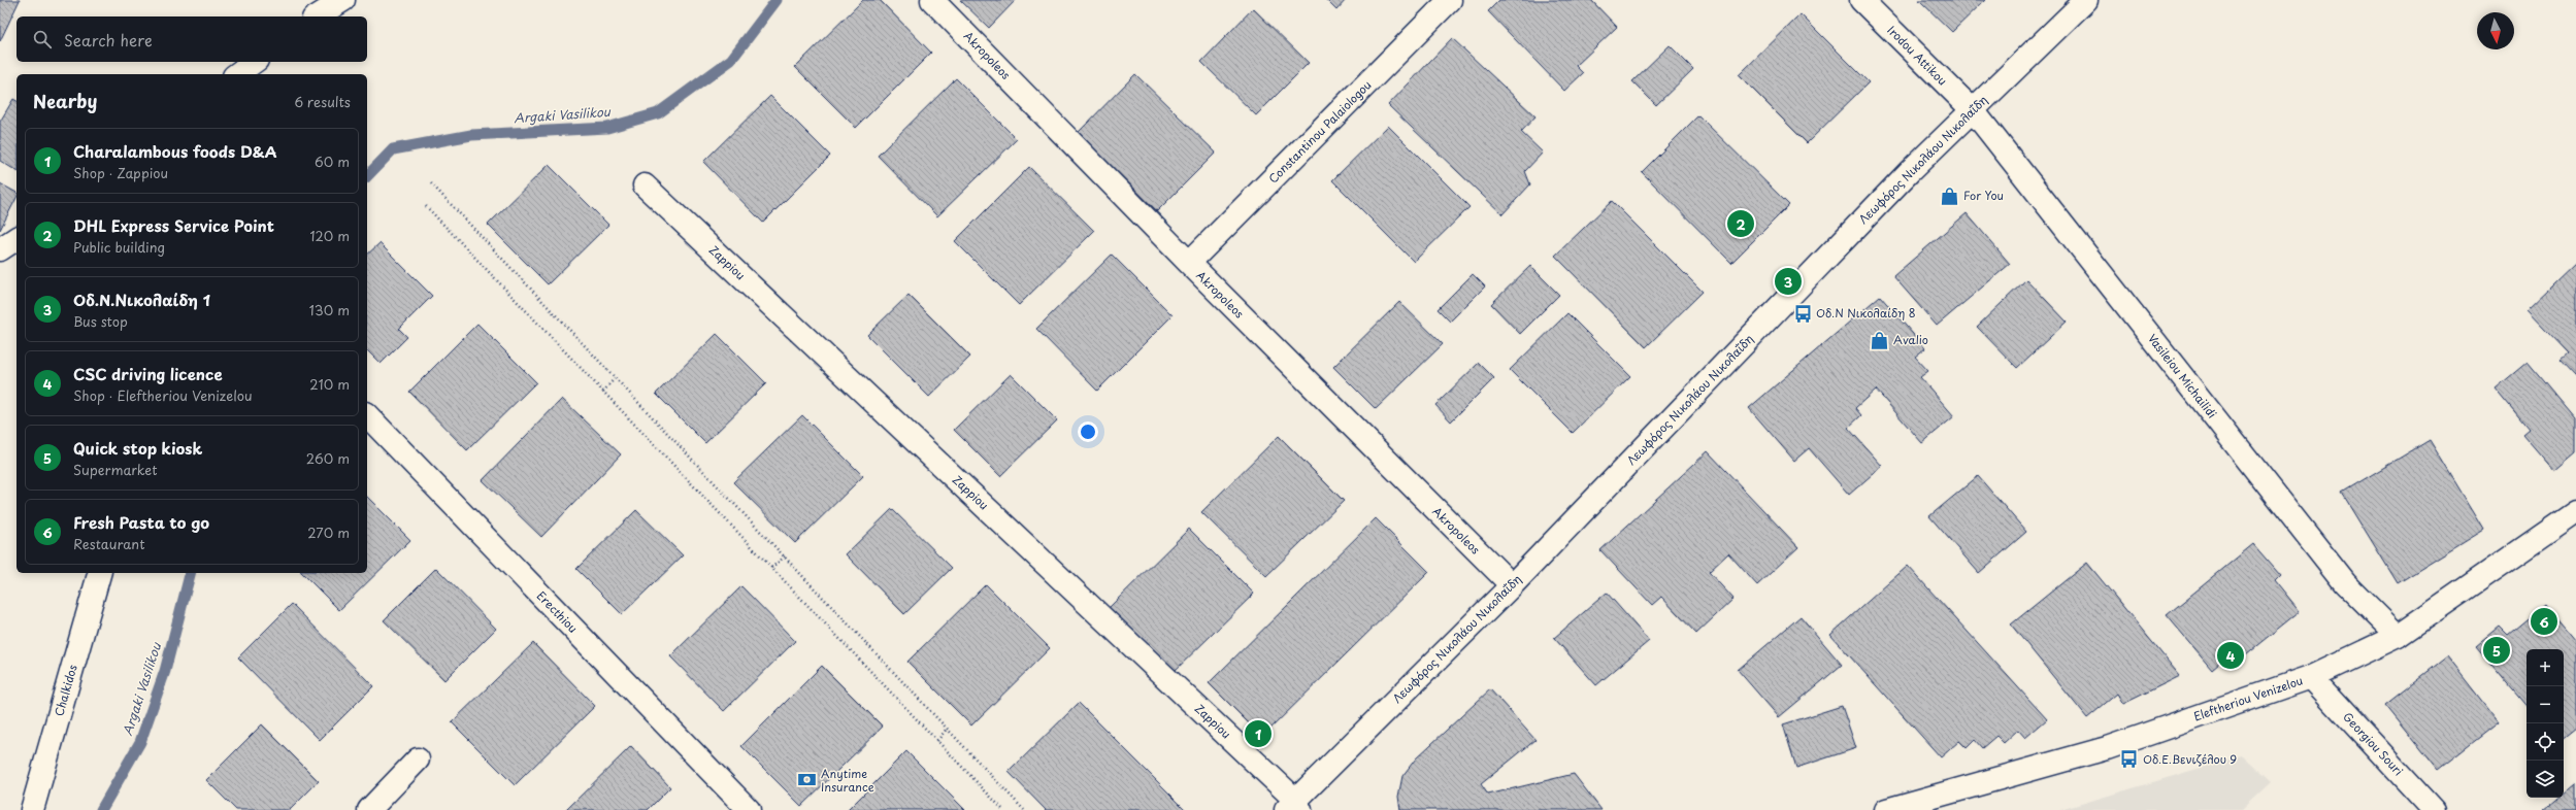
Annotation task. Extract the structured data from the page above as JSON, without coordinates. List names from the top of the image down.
{
  "streets": {
    "street": [
      "Akropoleos",
      "Irodou Attikou",
      "Constantinou Palaiologou",
      "Λεωφόρος Νικολάου Νικολαΐδη",
      "Zappiou",
      "Vasileiou Michailidi",
      "Erecthiou",
      "Chalkidos",
      "Eleftheriou Venizelou",
      "Georgiou Souri"
    ]
  },
  "crossings": [
    ["Akropoleos", "Constantinou Palaiologou"],
    ["Akropoleos", "Λεωφόρος Νικολάου Νικολαΐδη"],
    ["Irodou Attikou", "Λεωφόρος Νικολάου Νικολαΐδη"],
    ["Irodou Attikou", "Vasileiou Michailidi"],
    ["Λεωφόρος Νικολάου Νικολαΐδη", "Zappiou"],
    ["Λεωφόρος Νικολάου Νικολαΐδη", "Vasileiou Michailidi"],
    ["Vasileiou Michailidi", "Eleftheriou Venizelou"],
    ["Eleftheriou Venizelou", "Georgiou Souri"]
  ],
  "water": ["Argaki Vasilikou"],
  "places": {
    "shop": ["For You", "Avalio"],
    "bus stop": ["Οδ.Ν Νικολαίδη 8", "Οδ.Ε.Βενιζέλου 9"],
    "bank": ["Anytime Insurance"]
  },
  "north": "bottom",
  "page": {
    "search": "Search here",
    "heading": ["Nearby", "6 results"],
    "list": [
      {
        "mark": "1",
        "name": "Charalambous foods D&A",
        "note": "Shop · Zappiou",
        "value": "60 m"
      },
      {
        "mark": "2",
        "name": "DHL Express Service Point",
        "note": "Public building",
        "value": "120 m"
      },
      {
        "mark": "3",
        "name": "Οδ.Ν.Νικολαίδη 1",
        "note": "Bus stop",
        "value": "130 m"
      },
      {
        "mark": "4",
        "name": "CSC driving licence",
        "note": "Shop · Eleftheriou Venizelou",
        "value": "210 m"
      },
      {
        "mark": "5",
        "name": "Quick stop kiosk",
        "note": "Supermarket",
        "value": "260 m"
      },
      {
        "mark": "6",
        "name": "Fresh Pasta to go",
        "note": "Restaurant",
        "value": "270 m"
      }
    ],
    "pins": [
      "2",
      "3",
      "6",
      "5",
      "4",
      "1"
    ],
    "map_buttons": ["+", "−"]
  }
}
